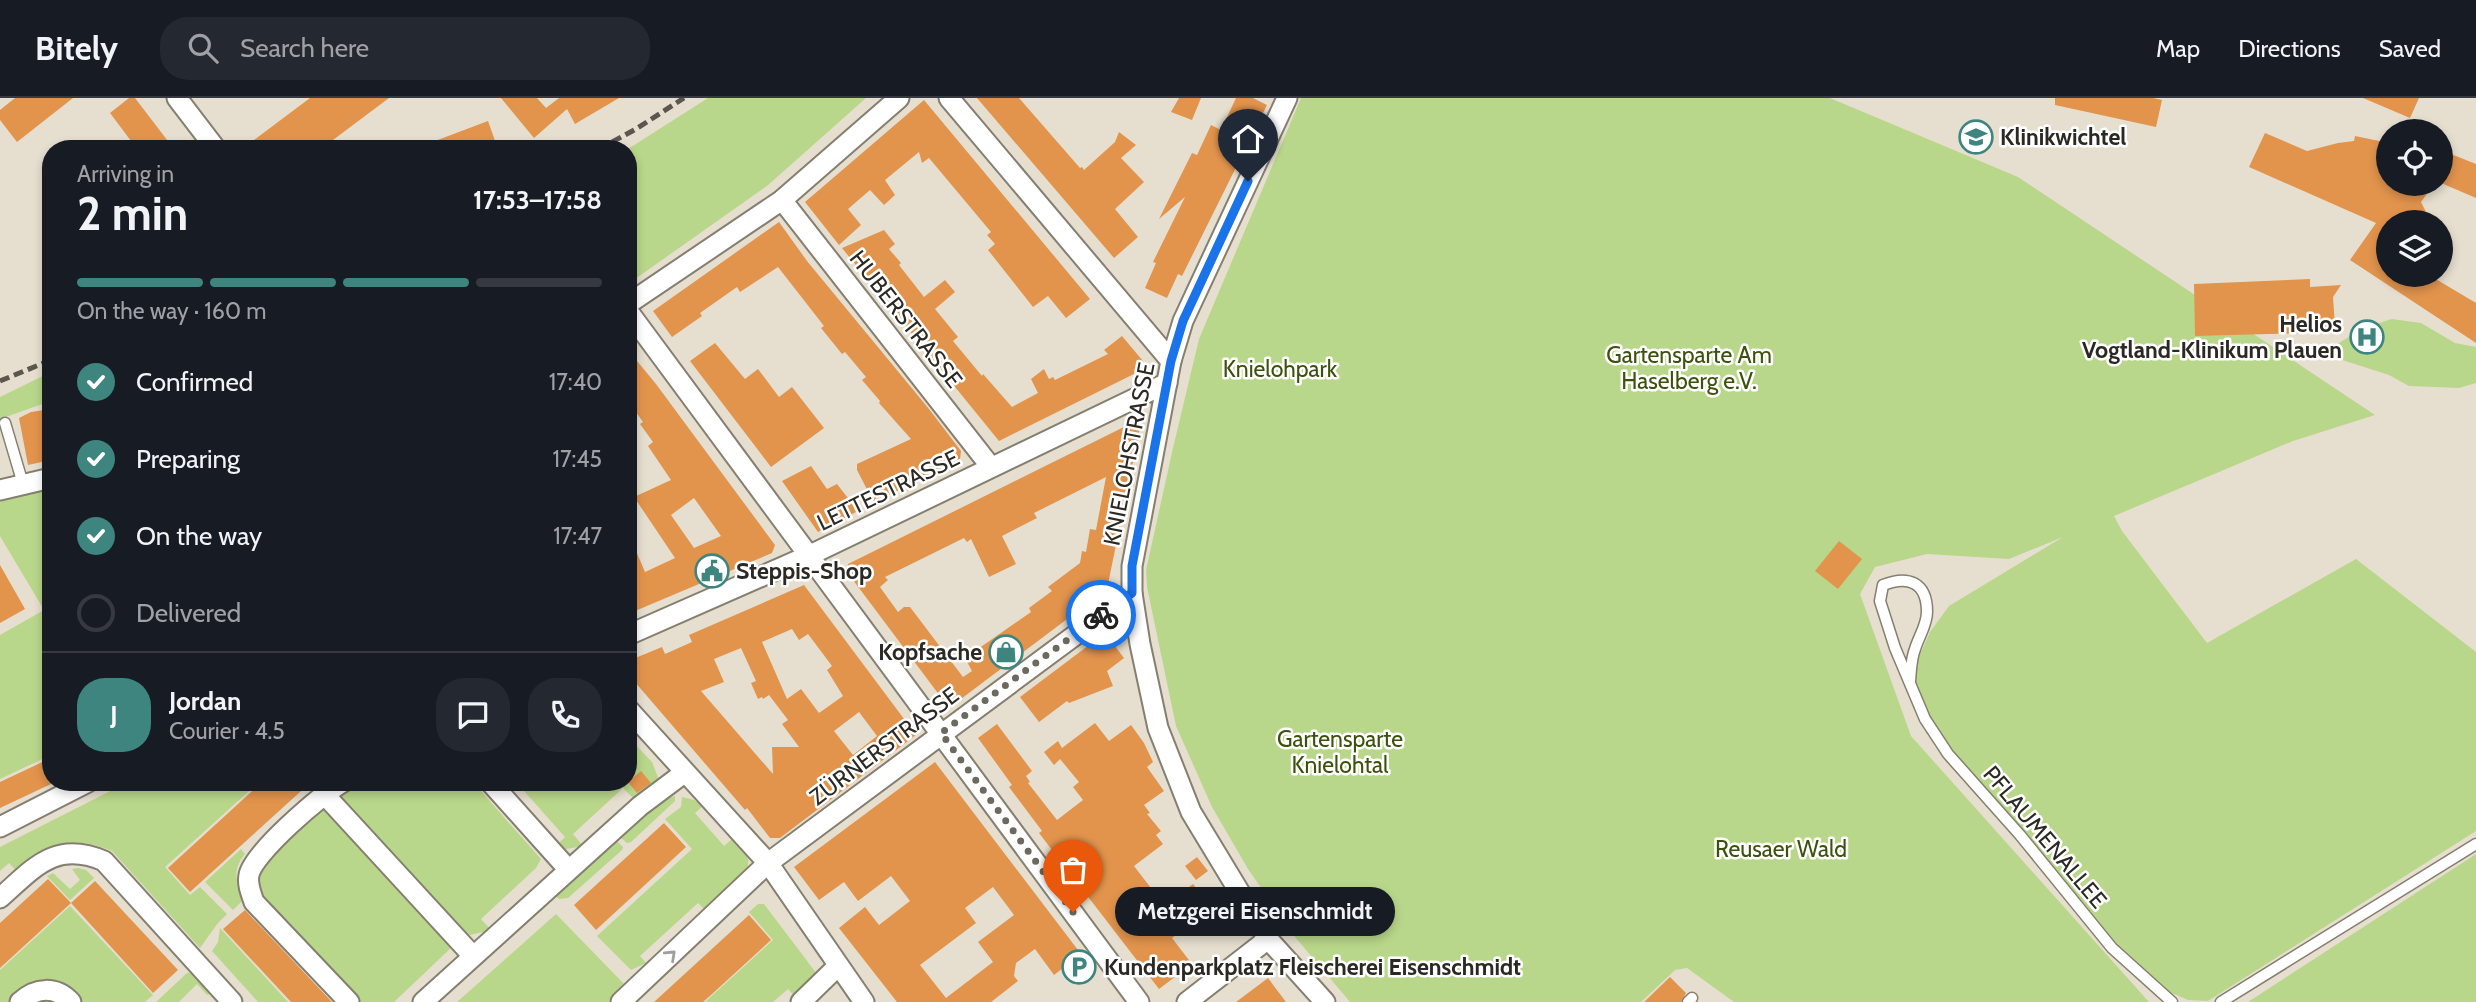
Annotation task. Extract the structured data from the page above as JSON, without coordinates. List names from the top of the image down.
{
  "streets": {
    "street": [
      "HUBERSTRASSE",
      "KNIELOHSTRASSE",
      "LETTESTRASSE",
      "ZÜRNERSTRASSE"
    ],
    "lane": ["PFLAUMENALLEE"]
  },
  "crossings": [
    ["HUBERSTRASSE", "LETTESTRASSE"],
    ["KNIELOHSTRASSE", "LETTESTRASSE"],
    ["KNIELOHSTRASSE", "ZÜRNERSTRASSE"]
  ],
  "parks": [
    "Gartensparte Am Haselberg e.V.",
    "Knielohpark",
    "Gartensparte Knielohtal",
    "Reusaer Wald"
  ],
  "places": {
    "school or university": ["Klinikwichtel"],
    "hospital": ["Helios Vogtland-Klinikum Plauen"],
    "public building": ["Steppis-Shop"],
    "shop": ["Kopfsache"],
    "other": ["Metzgerei Eisenschmidt"],
    "parking": ["Kundenparkplatz Fleischerei Eisenschmidt"]
  },
  "page": {
    "header": "Bitely",
    "search": "Search here",
    "nav": ["Map", "Directions", "Saved"],
    "heading": ["2 min", "Arriving in", "17:53–17:58"],
    "panel": ["Jordan", "Courier · 4.5"],
    "bar": "On the way · 160 m",
    "list": [
      ["Confirmed", "17:40"],
      ["Preparing", "17:45"],
      ["On the way", "17:47"],
      "Delivered"
    ],
    "round": "J",
    "bubble": "Metzgerei Eisenschmidt"
  }
}
